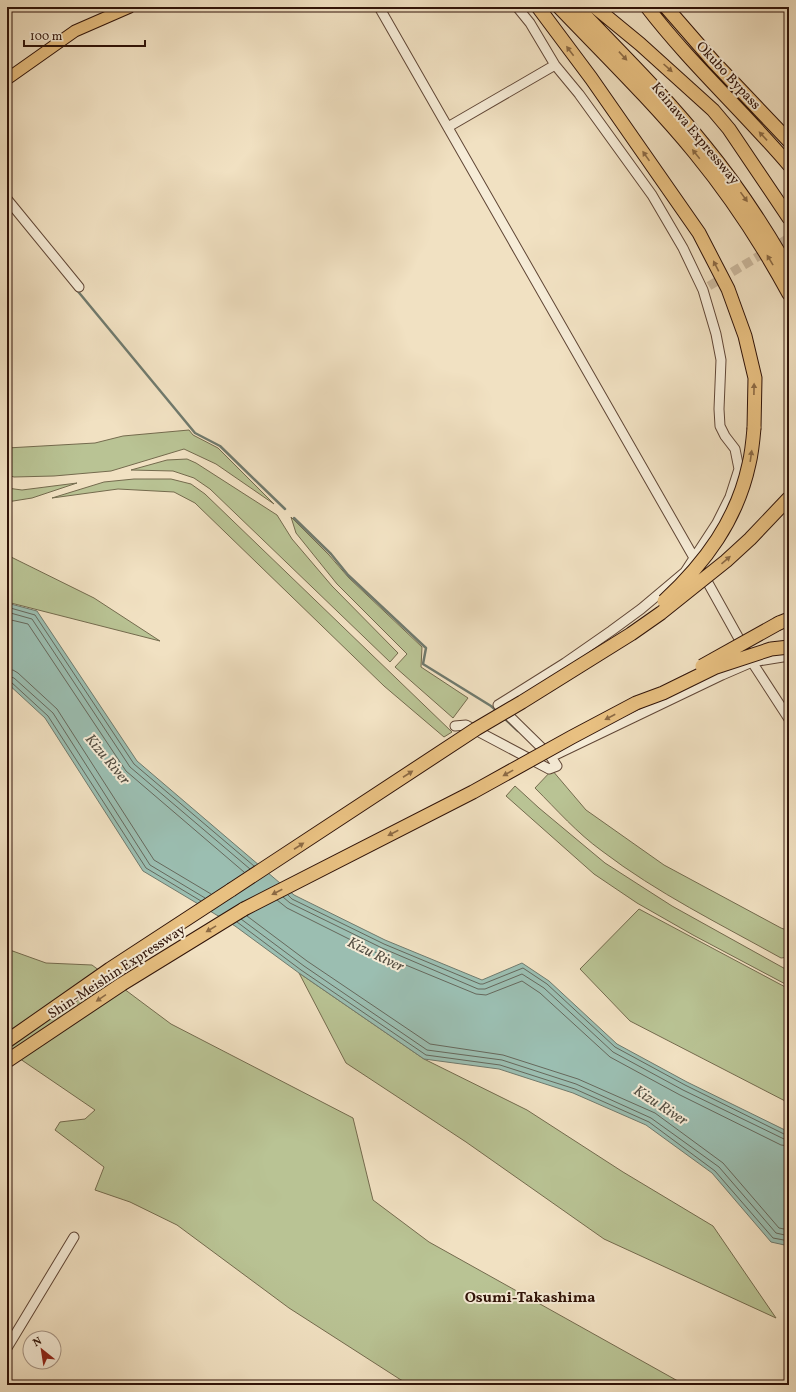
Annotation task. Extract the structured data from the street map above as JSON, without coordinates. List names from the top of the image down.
{
  "streets": {
    "highway": ["Okubo Bypass", "Keinawa Expressway", "Shin-Meishin Expressway"]
  },
  "districts": ["Osumi-Takashima"],
  "water": ["Kizu River"],
  "scale_bar": "100 m",
  "north": "top left"
}
